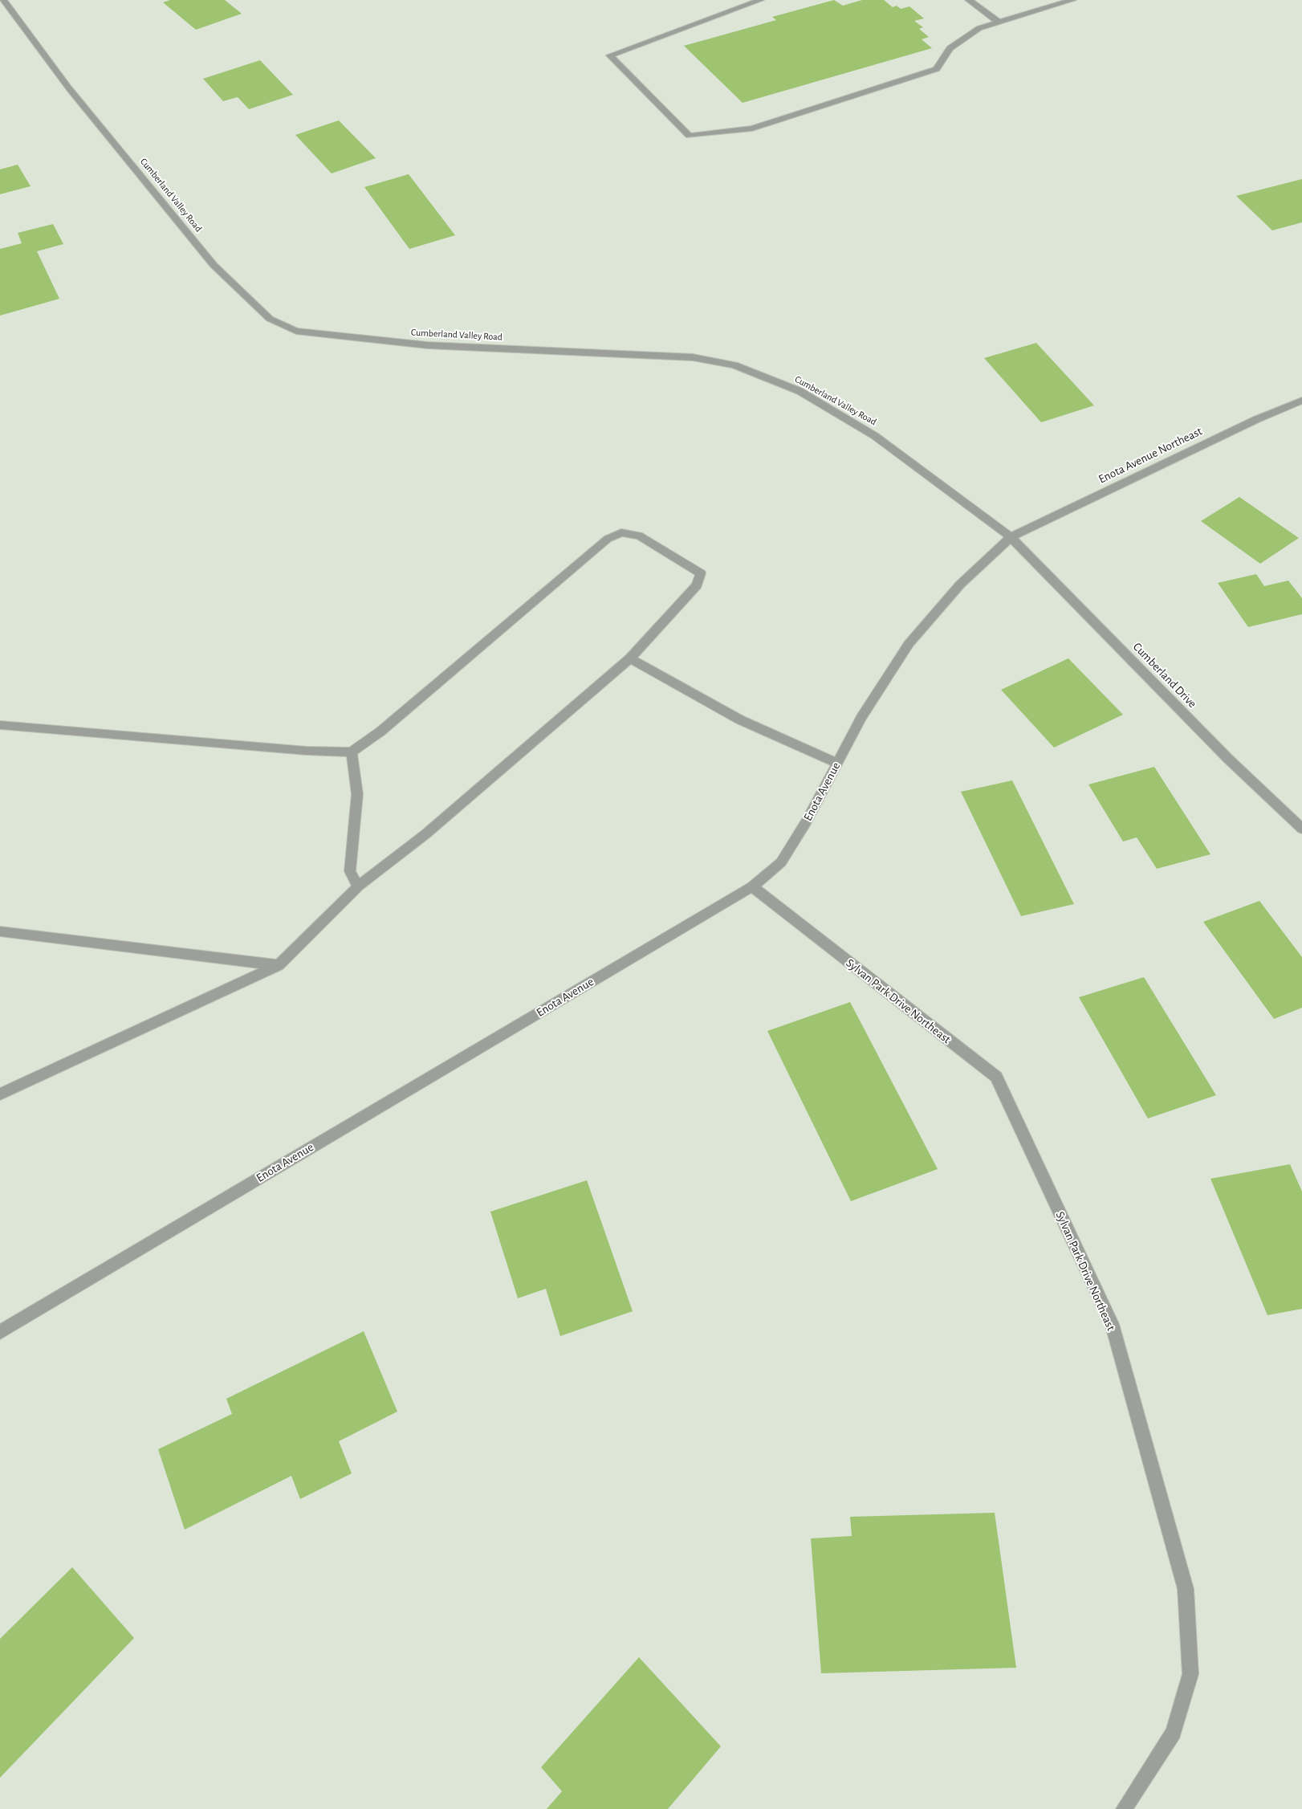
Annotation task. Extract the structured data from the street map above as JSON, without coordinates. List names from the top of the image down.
{
  "streets": {
    "street": [
      "Cumberland Valley Road",
      "Enota Avenue Northeast",
      "Cumberland Drive",
      "Enota Avenue",
      "Sylvan Park Drive Northeast"
    ]
  },
  "crossings": [
    ["Cumberland Valley Road", "Enota Avenue Northeast"],
    ["Cumberland Valley Road", "Cumberland Drive"],
    ["Cumberland Valley Road", "Enota Avenue"],
    ["Enota Avenue Northeast", "Cumberland Drive"],
    ["Enota Avenue Northeast", "Enota Avenue"],
    ["Cumberland Drive", "Enota Avenue"],
    ["Enota Avenue", "Sylvan Park Drive Northeast"]
  ]
}
